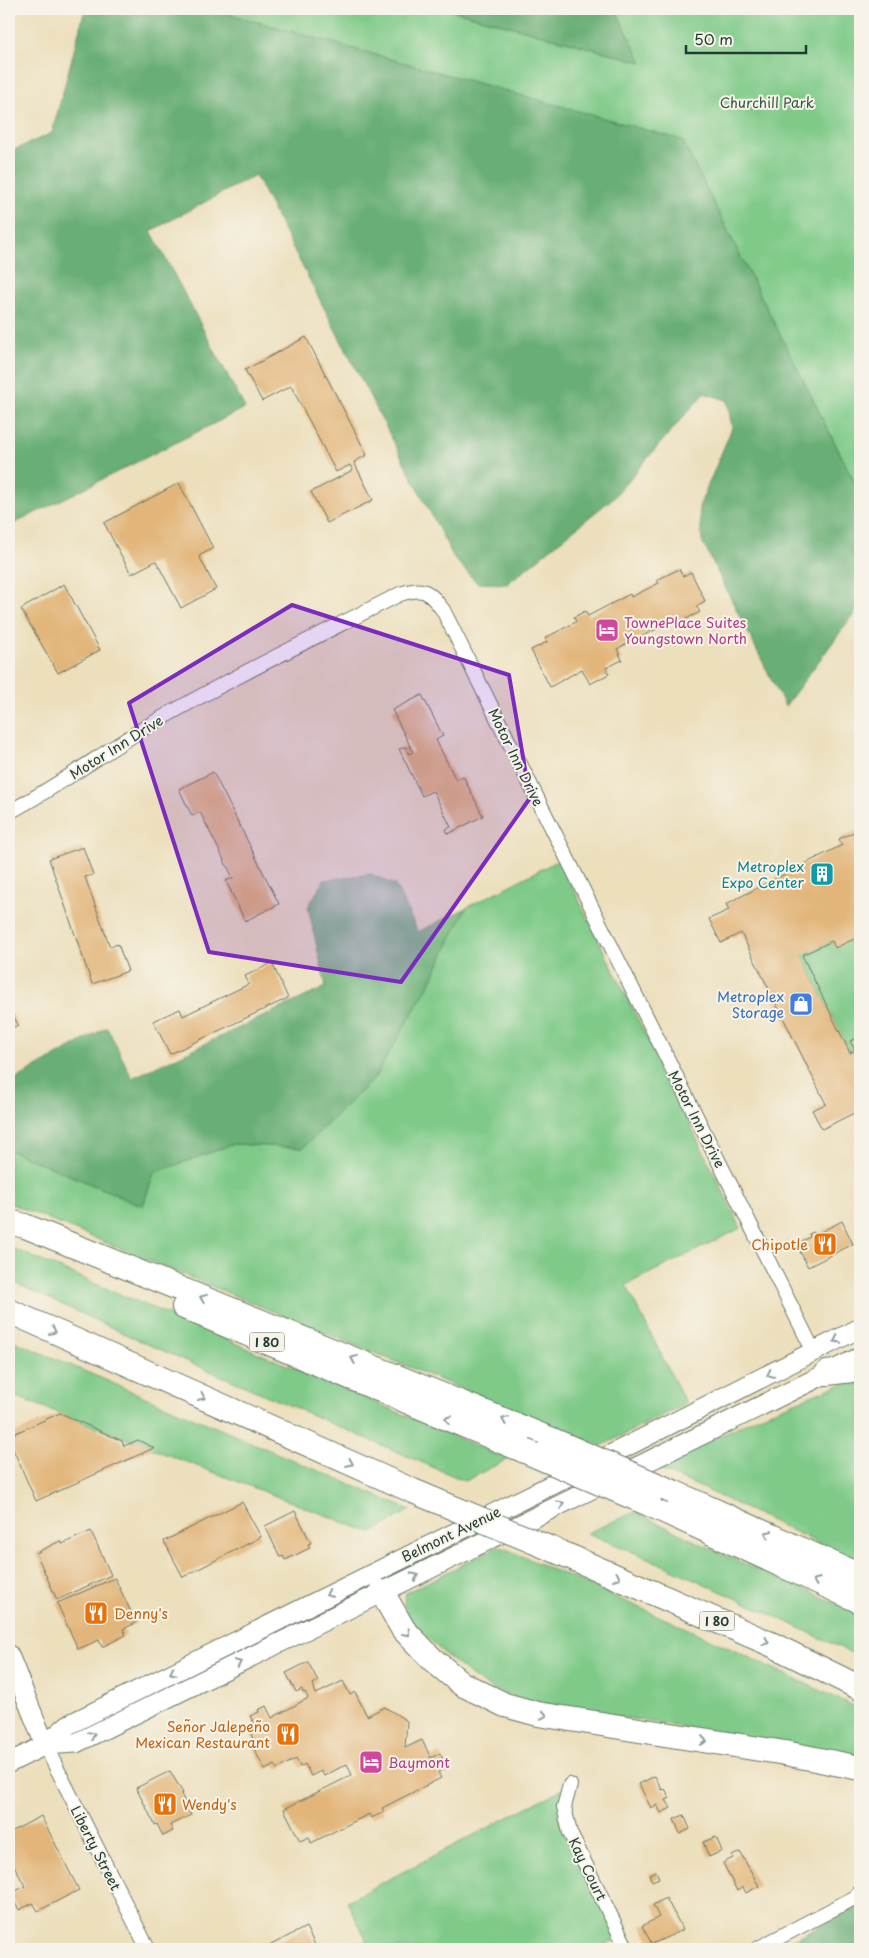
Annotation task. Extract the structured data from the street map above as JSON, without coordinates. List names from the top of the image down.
{
  "streets": {
    "highway": ["I 80"],
    "main road": ["Belmont Avenue"],
    "street": ["Motor Inn Drive", "Liberty Street", "Kay Court"]
  },
  "crossings": [
    ["Motor Inn Drive", "Belmont Avenue"],
    ["Belmont Avenue", "Liberty Street"]
  ],
  "parks": ["Churchill Park"],
  "places": {
    "hotel": ["TownePlace Suites Youngstown North", "Baymont"],
    "building": ["Metroplex Expo Center"],
    "shop": ["Metroplex Storage"],
    "restaurant": [
      "Chipotle",
      "Denny's",
      "Señor Jalepeño Mexican Restaurant",
      "Wendy's"
    ]
  },
  "scale_bar": "50 m"
}
